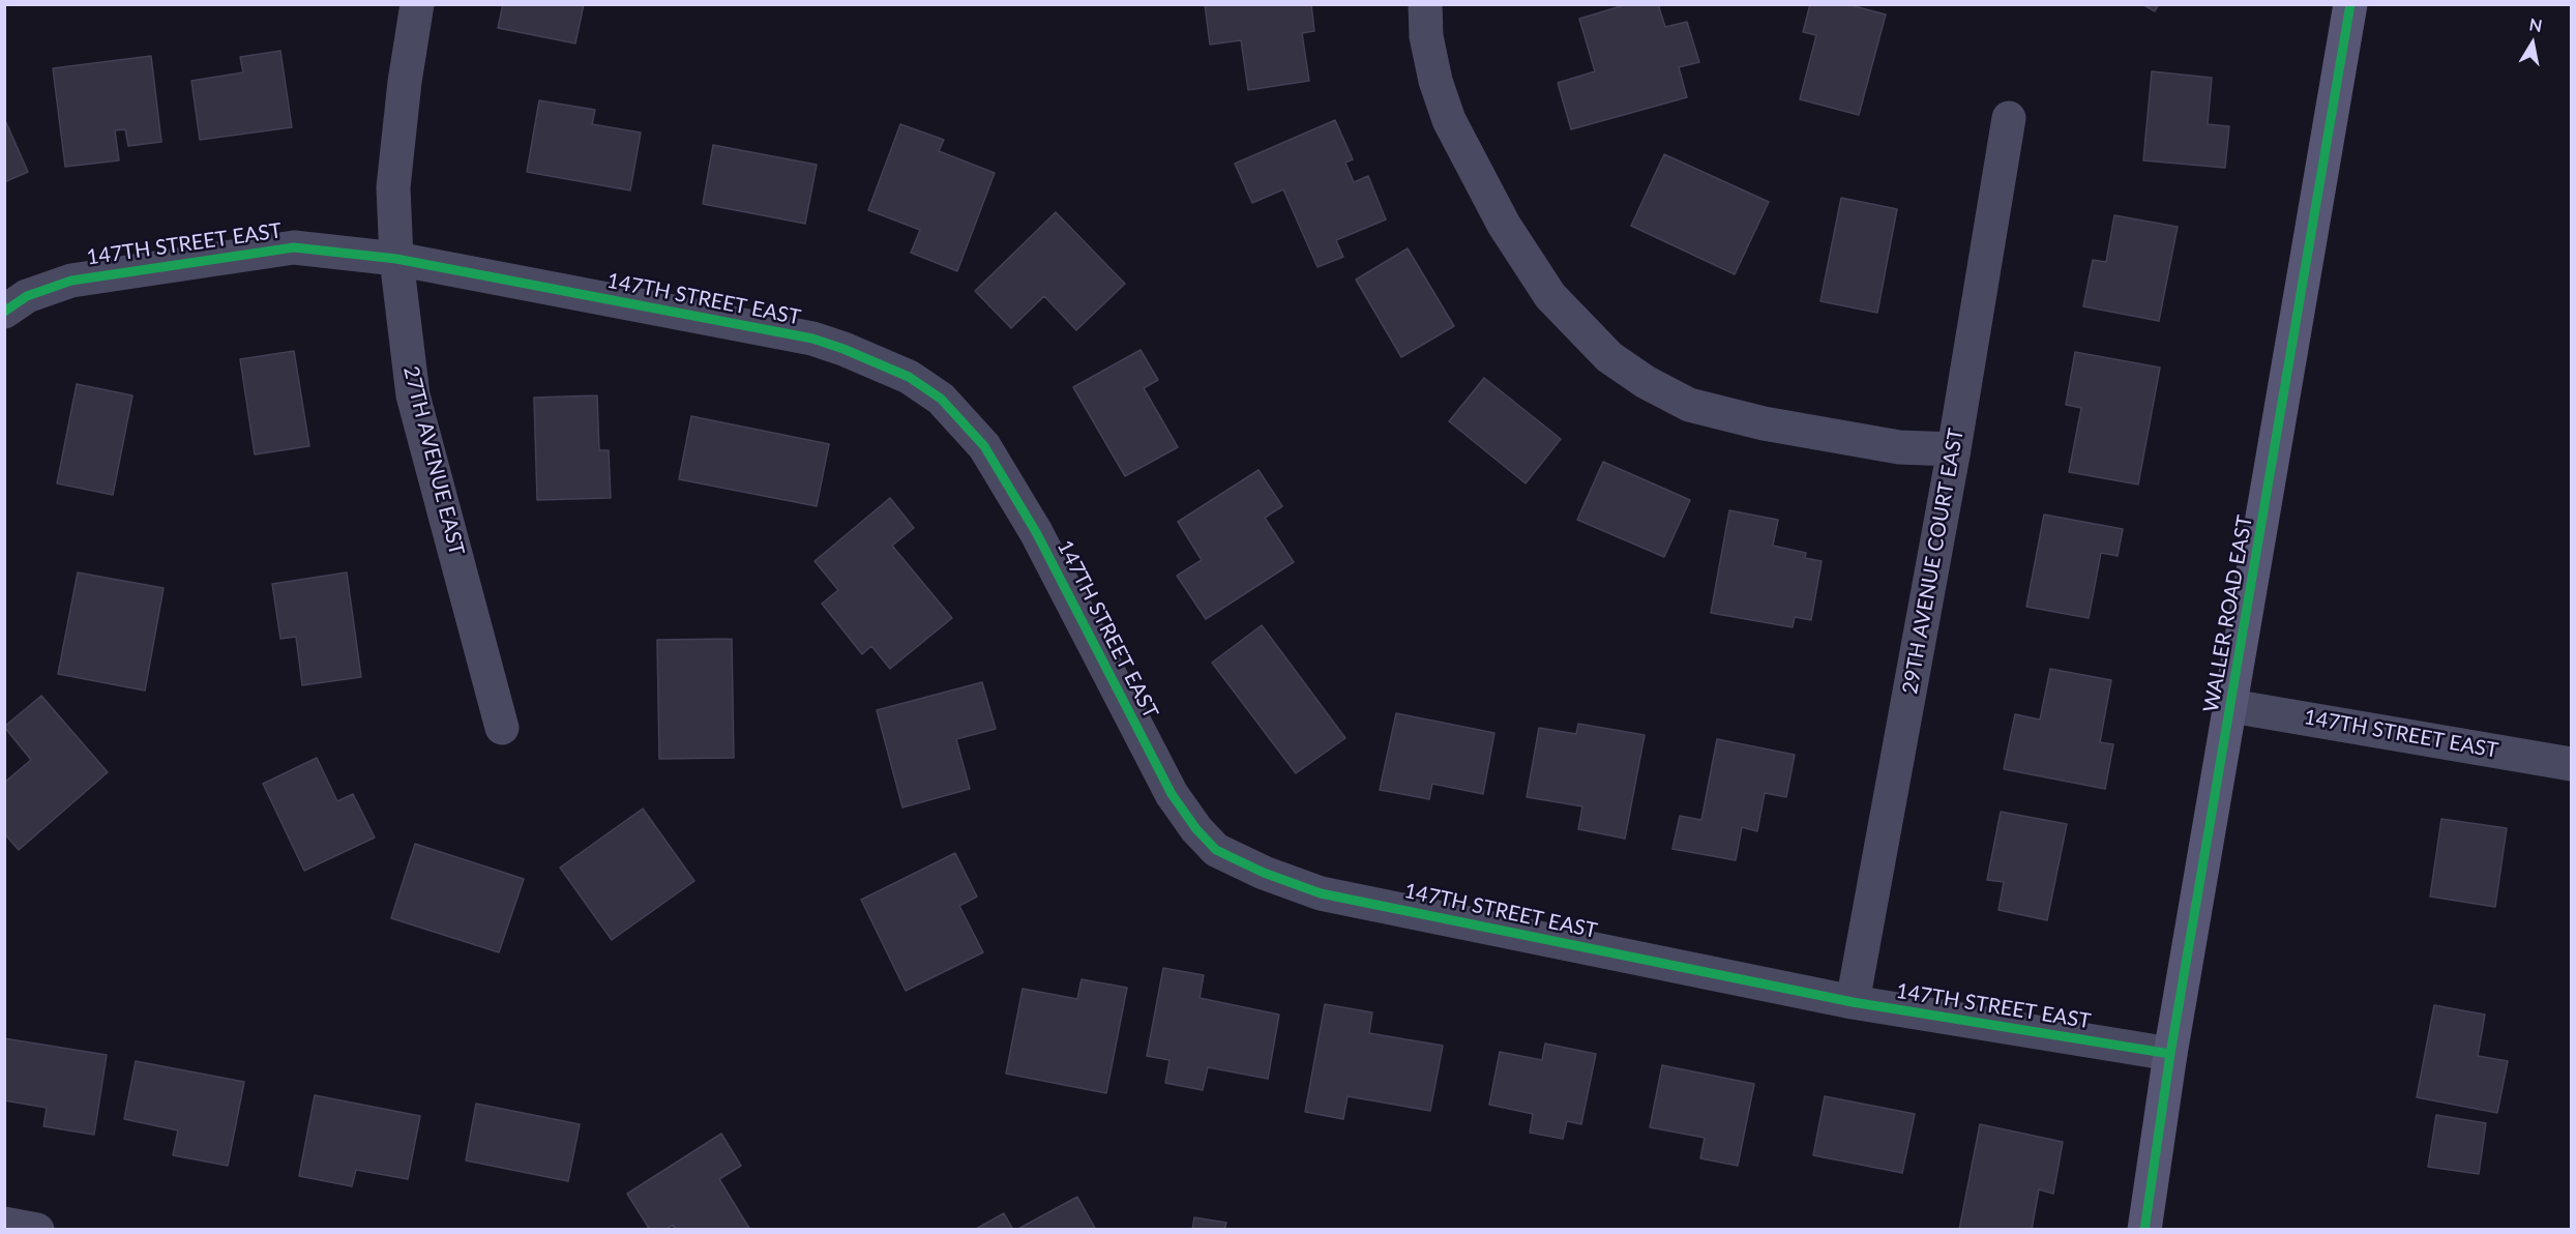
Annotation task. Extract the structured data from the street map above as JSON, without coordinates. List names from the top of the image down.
{
  "streets": {
    "street": [
      "147TH STREET EAST",
      "27TH AVENUE EAST",
      "29TH AVENUE COURT EAST",
      "WALLER ROAD EAST"
    ]
  },
  "crossings": [
    ["147TH STREET EAST", "27TH AVENUE EAST"],
    ["147TH STREET EAST", "29TH AVENUE COURT EAST"],
    ["147TH STREET EAST", "WALLER ROAD EAST"]
  ],
  "north": "top"
}
